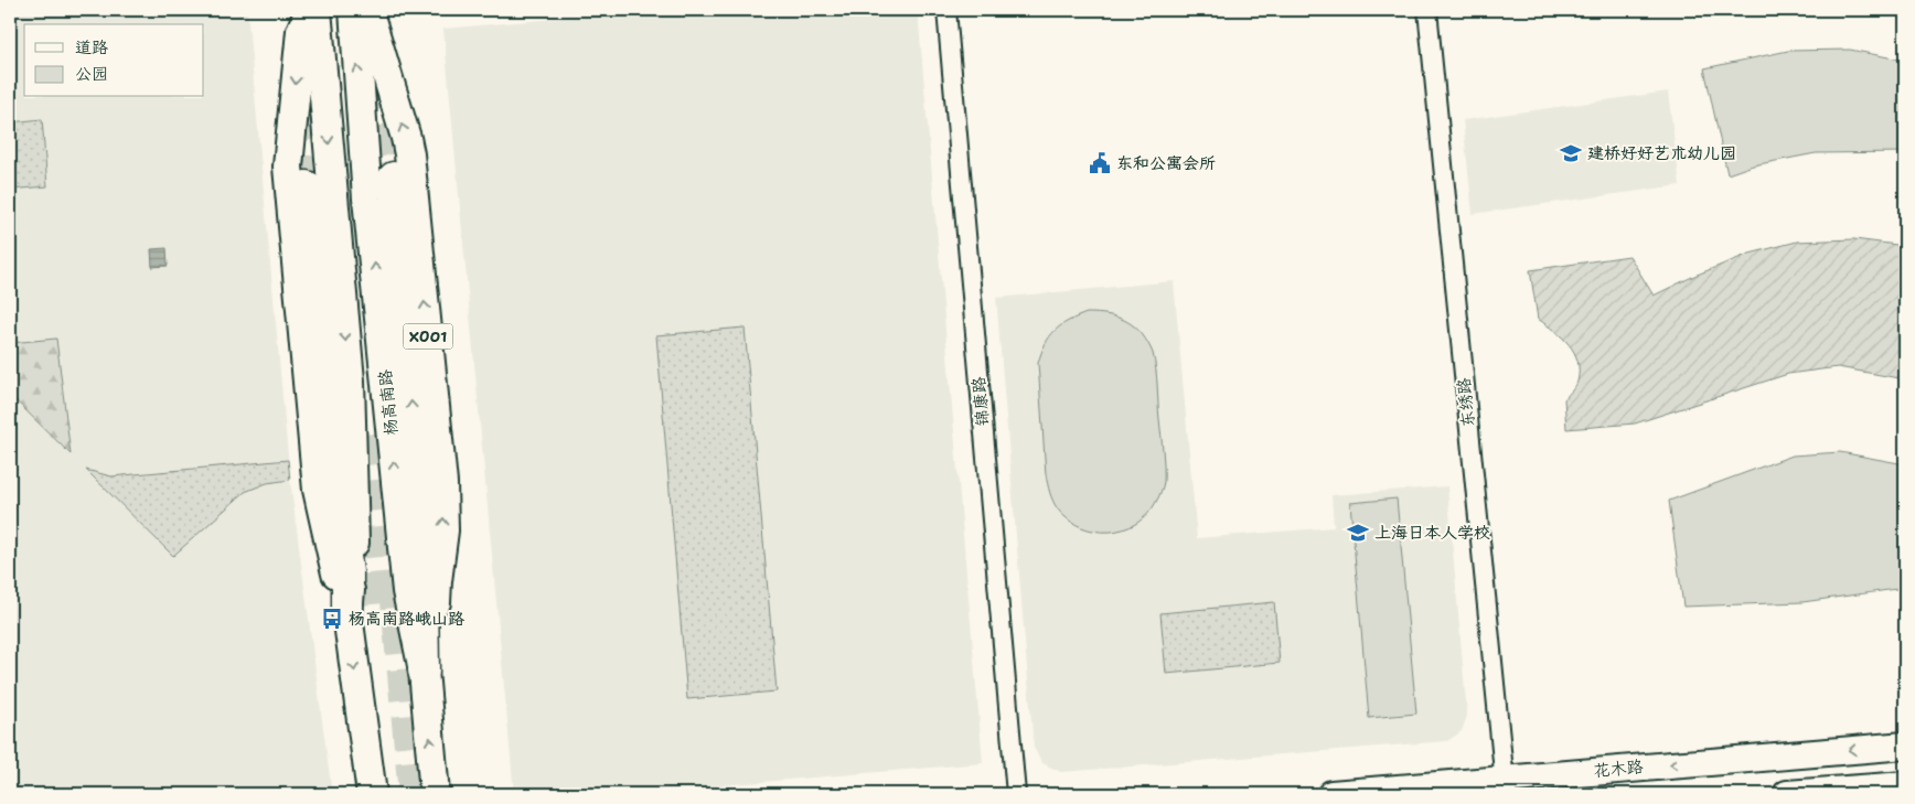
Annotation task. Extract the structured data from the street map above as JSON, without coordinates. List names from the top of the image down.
{
  "streets": {
    "main road": ["X001", "杨高南路", "花木路"],
    "street": ["锦康路", "东绣路"]
  },
  "crossings": [
    ["X001", "杨高南路"],
    ["东绣路", "花木路"]
  ],
  "one_way": ["花木路"],
  "places": {
    "school or university": ["建桥好好艺术幼儿园", "上海日本人学校"],
    "public building": ["东和公寓会所"],
    "bus stop": ["杨高南路峨山路"]
  },
  "legend": ["道路", "公园"]
}
